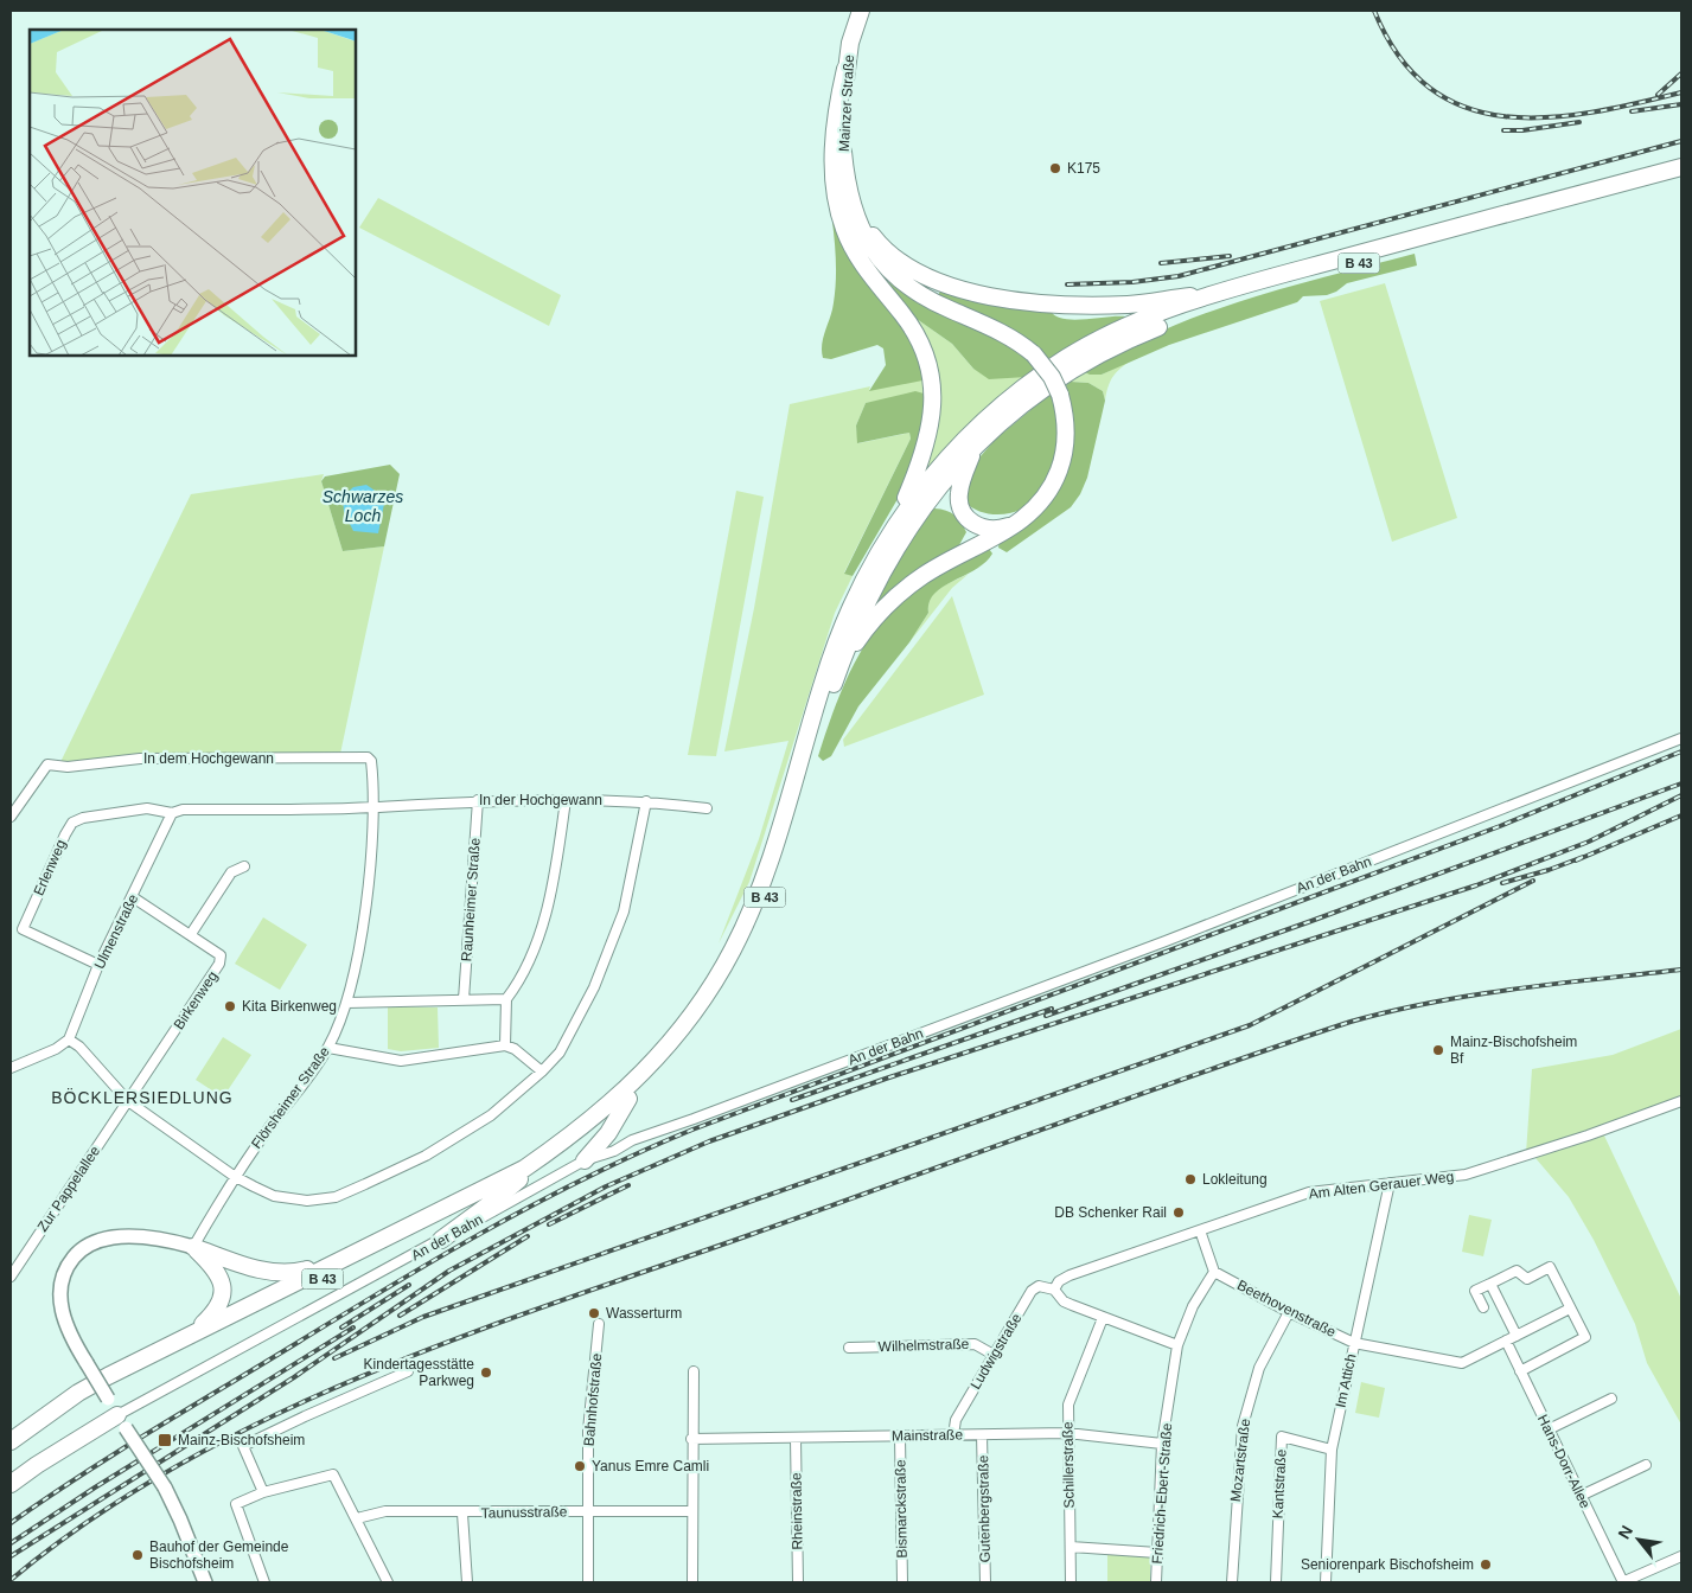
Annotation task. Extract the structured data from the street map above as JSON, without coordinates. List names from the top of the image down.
{
  "streets": {
    "highway": ["Mainzer Straße", "B 43"],
    "street": [
      "In dem Hochgewann",
      "In der Hochgewann",
      "Erlenweg",
      "An der Bahn",
      "Raunheimer Straße",
      "Ulmenstraße",
      "Birkenweg",
      "Flörsheimer Straße",
      "Am Alten Gerauer Weg",
      "Zur Pappelallee",
      "Beethovenstraße",
      "Wilhelmstraße",
      "Ludwigstraße",
      "Im Attich",
      "Bahnhofstraße",
      "Mainstraße",
      "Mozartstraße",
      "Hans-Dorr-Allee",
      "Schillerstraße",
      "Kantstraße",
      "Friedrich-Ebert-Straße",
      "Bismarckstraße",
      "Gutenbergstraße",
      "Rheinstraße",
      "Taunusstraße"
    ]
  },
  "crossings": [
    ["In dem Hochgewann", "Flörsheimer Straße"],
    ["In der Hochgewann", "Raunheimer Straße"],
    ["In der Hochgewann", "Flörsheimer Straße"],
    ["Erlenweg", "Ulmenstraße"],
    ["Ulmenstraße", "Birkenweg"],
    ["Birkenweg", "Zur Pappelallee"],
    ["Am Alten Gerauer Weg", "Ludwigstraße"],
    ["Am Alten Gerauer Weg", "Im Attich"],
    ["Beethovenstraße", "Im Attich"],
    ["Beethovenstraße", "Mozartstraße"],
    ["Beethovenstraße", "Hans-Dorr-Allee"],
    ["Beethovenstraße", "Friedrich-Ebert-Straße"],
    ["Wilhelmstraße", "Ludwigstraße"],
    ["Ludwigstraße", "Mainstraße"],
    ["Im Attich", "Kantstraße"],
    ["Bahnhofstraße", "Taunusstraße"],
    ["Mainstraße", "Schillerstraße"],
    ["Mainstraße", "Friedrich-Ebert-Straße"],
    ["Mainstraße", "Bismarckstraße"],
    ["Mainstraße", "Gutenbergstraße"],
    ["Mainstraße", "Rheinstraße"]
  ],
  "districts": ["BÖCKLERSIEDLUNG"],
  "water": ["Schwarzes Loch"],
  "places": {
    "other": [
      "K175",
      "Kita Birkenweg",
      "Mainz-Bischofsheim Bf",
      "Lokleitung",
      "DB Schenker Rail",
      "Wasserturm",
      "Kindertagesstätte Parkweg",
      "Yanus Emre Camli",
      "Bauhof der Gemeinde Bischofsheim",
      "Seniorenpark Bischofsheim"
    ],
    "transit": ["Mainz-Bischofsheim"]
  },
  "north": "top left"
}
